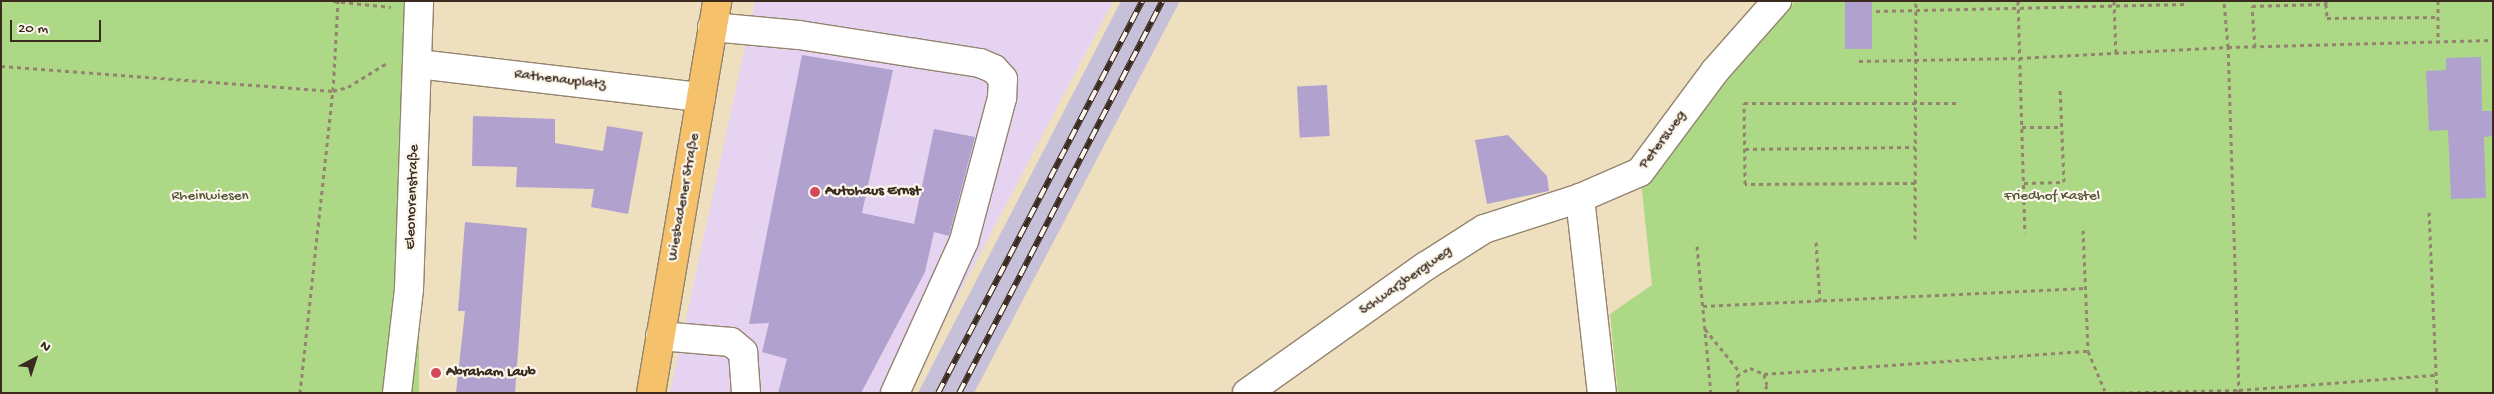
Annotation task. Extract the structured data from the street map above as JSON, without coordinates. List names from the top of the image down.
{
  "streets": {
    "main road": ["Wiesbadener Straße"],
    "street": [
      "Rathenauplatz",
      "Petersweg",
      "Eleonorenstraße",
      "Schwarzbergweg"
    ]
  },
  "crossings": [
    ["Rathenauplatz", "Eleonorenstraße"],
    ["Rathenauplatz", "Wiesbadener Straße"],
    ["Petersweg", "Schwarzbergweg"]
  ],
  "parks": ["Rheinwiesen", "Friedhof Kastel"],
  "places": ["Autohaus Ernst", "Abraham Laub"],
  "scale_bar": "20 m",
  "north": "top right"
}
